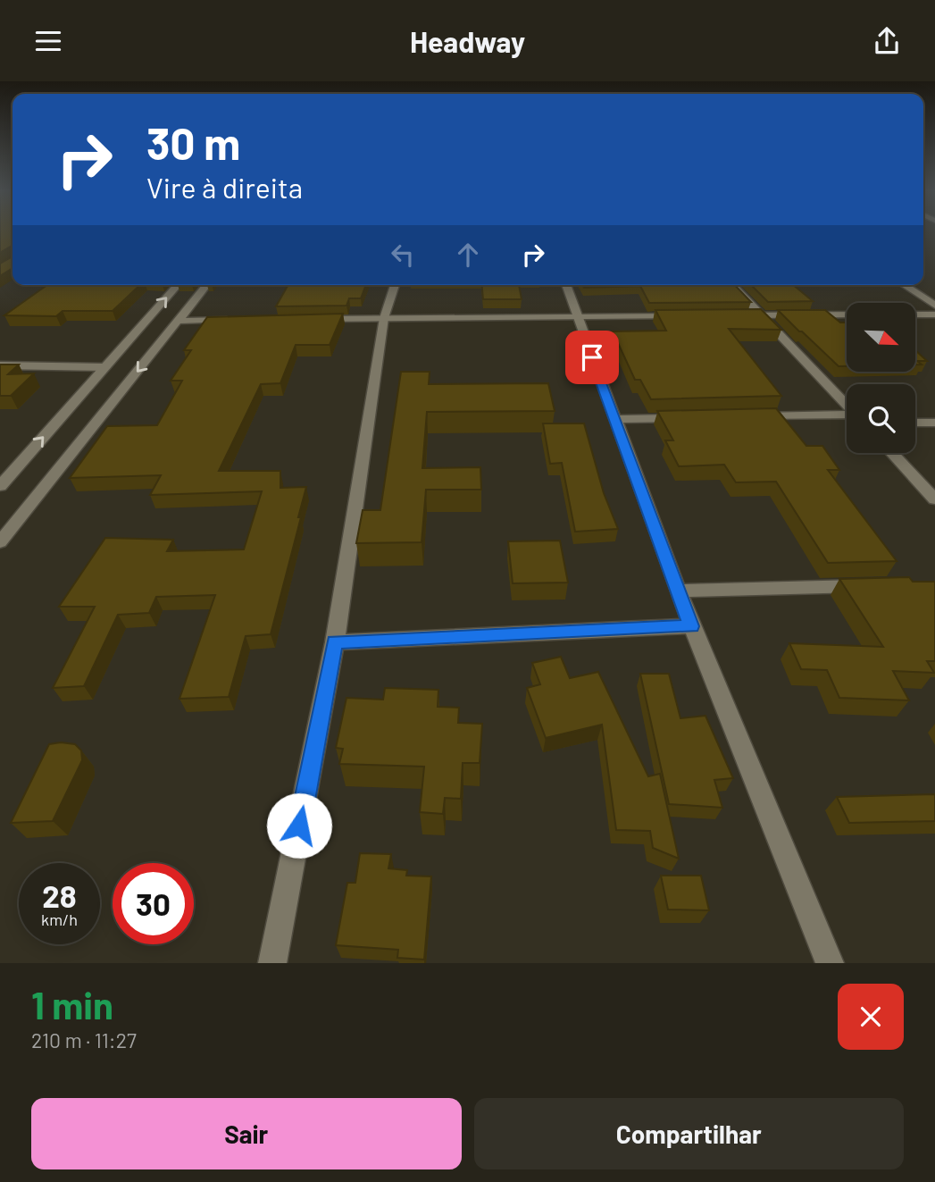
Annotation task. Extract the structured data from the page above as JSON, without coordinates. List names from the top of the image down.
{
  "north": "bottom right",
  "page": {
    "header": "Headway",
    "turn": ["30 m", "Vire à direita"],
    "speed": "28 km/h",
    "limit": "30",
    "heading": ["1 min", "210 m · 11:27"],
    "buttons": ["Sair", "Compartilhar"]
  }
}
